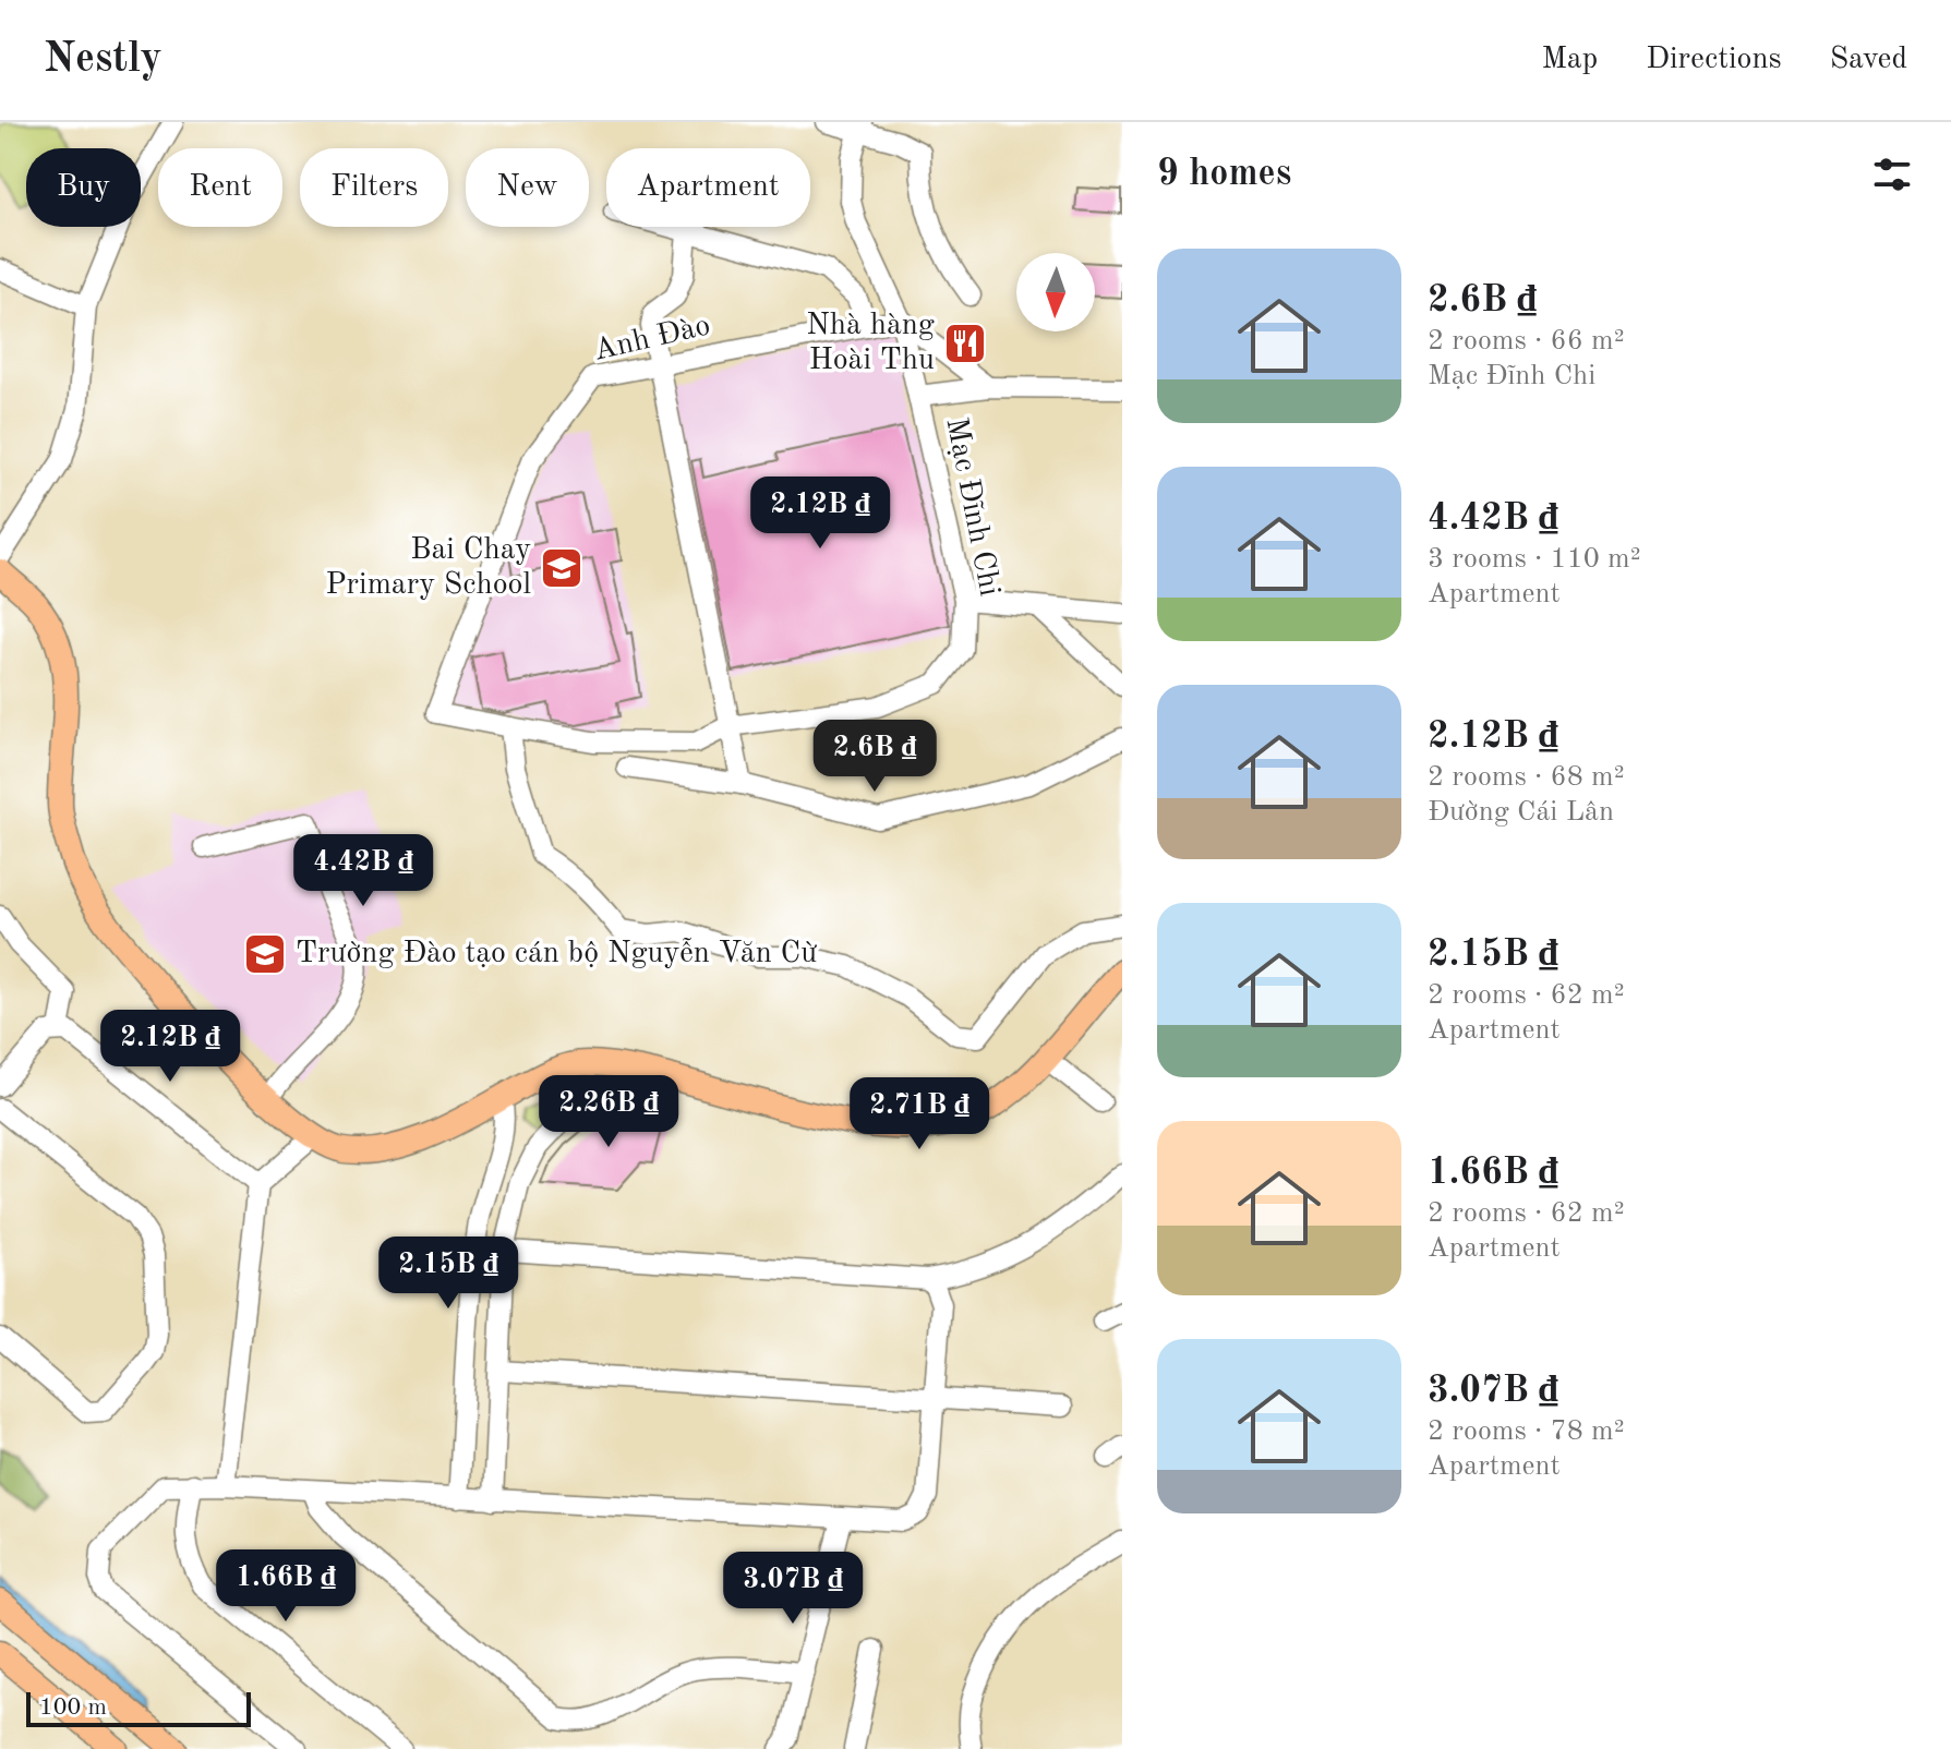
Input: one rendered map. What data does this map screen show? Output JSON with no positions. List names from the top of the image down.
{
  "streets": {
    "street": ["Anh Đào", "Mạc Đĩnh Chi"]
  },
  "crossings": [
    ["Anh Đào", "Mạc Đĩnh Chi"]
  ],
  "places": {
    "restaurant": ["Nhà hàng Hoài Thu"],
    "school or university": ["Bai Chay Primary School", "Trường Đào tạo cán bộ Nguyễn Văn Cừ"]
  },
  "scale_bar": "100 m",
  "north": "bottom",
  "page": {
    "header": "Nestly",
    "nav": ["Map", "Directions", "Saved"],
    "heading": "9 homes",
    "chip": [
      "Buy",
      "Rent",
      "Filters",
      "New",
      "Apartment"
    ],
    "list": [
      {
        "name": "2.6B ₫",
        "note": "2 rooms · 66 m² · Mạc Đĩnh Chi"
      },
      {
        "name": "4.42B ₫",
        "note": "3 rooms · 110 m² · Apartment"
      },
      {
        "name": "2.12B ₫",
        "note": "2 rooms · 68 m² · Đường Cái Lân"
      },
      {
        "name": "2.15B ₫",
        "note": "2 rooms · 62 m² · Apartment"
      },
      {
        "name": "1.66B ₫",
        "note": "2 rooms · 62 m² · Apartment"
      },
      {
        "name": "3.07B ₫",
        "note": "2 rooms · 78 m² · Apartment"
      }
    ],
    "price": [
      "2.12B ₫",
      "2.6B ₫",
      "4.42B ₫",
      "2.12B ₫",
      "2.26B ₫",
      "2.71B ₫",
      "2.15B ₫",
      "1.66B ₫",
      "3.07B ₫"
    ],
    "scale": "100 m"
  }
}
